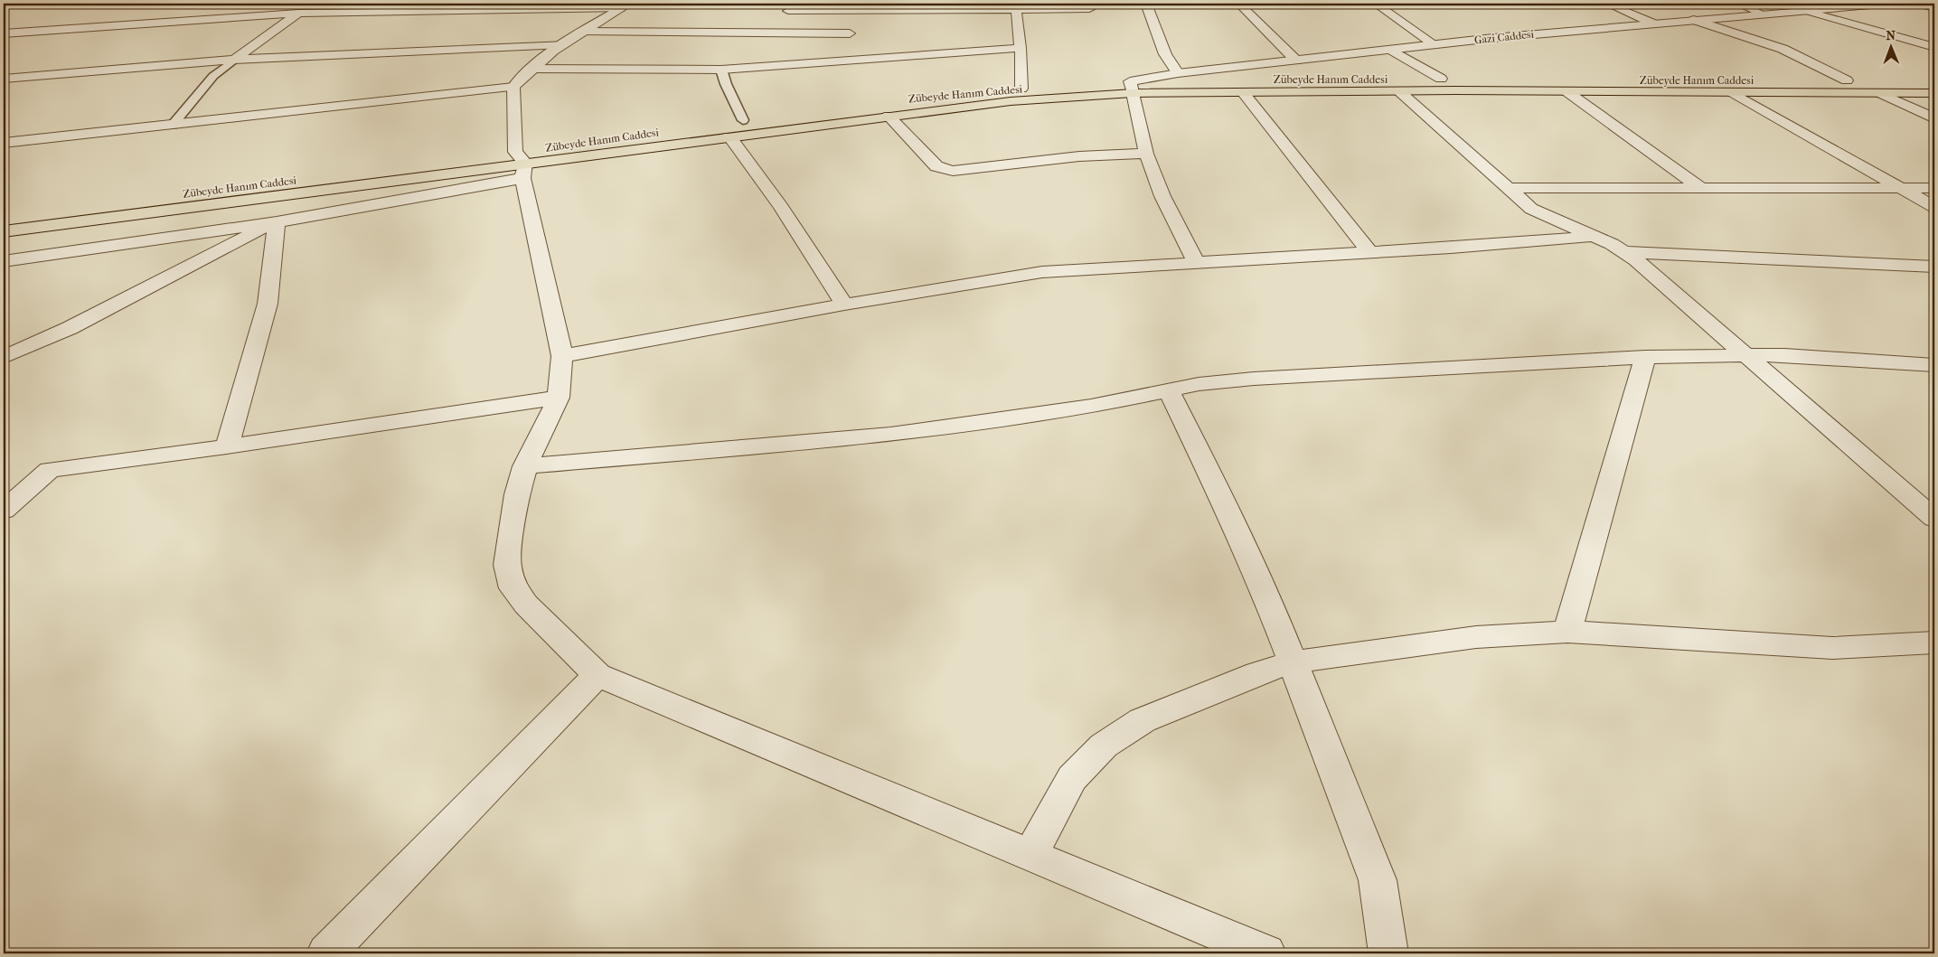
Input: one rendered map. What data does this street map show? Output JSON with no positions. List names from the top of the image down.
{
  "streets": {
    "main road": ["Zübeyde Hanım Caddesi"],
    "street": ["Gazi Caddesi"]
  },
  "crossings": [
    ["Gazi Caddesi", "Zübeyde Hanım Caddesi"]
  ],
  "north": "top"
}
